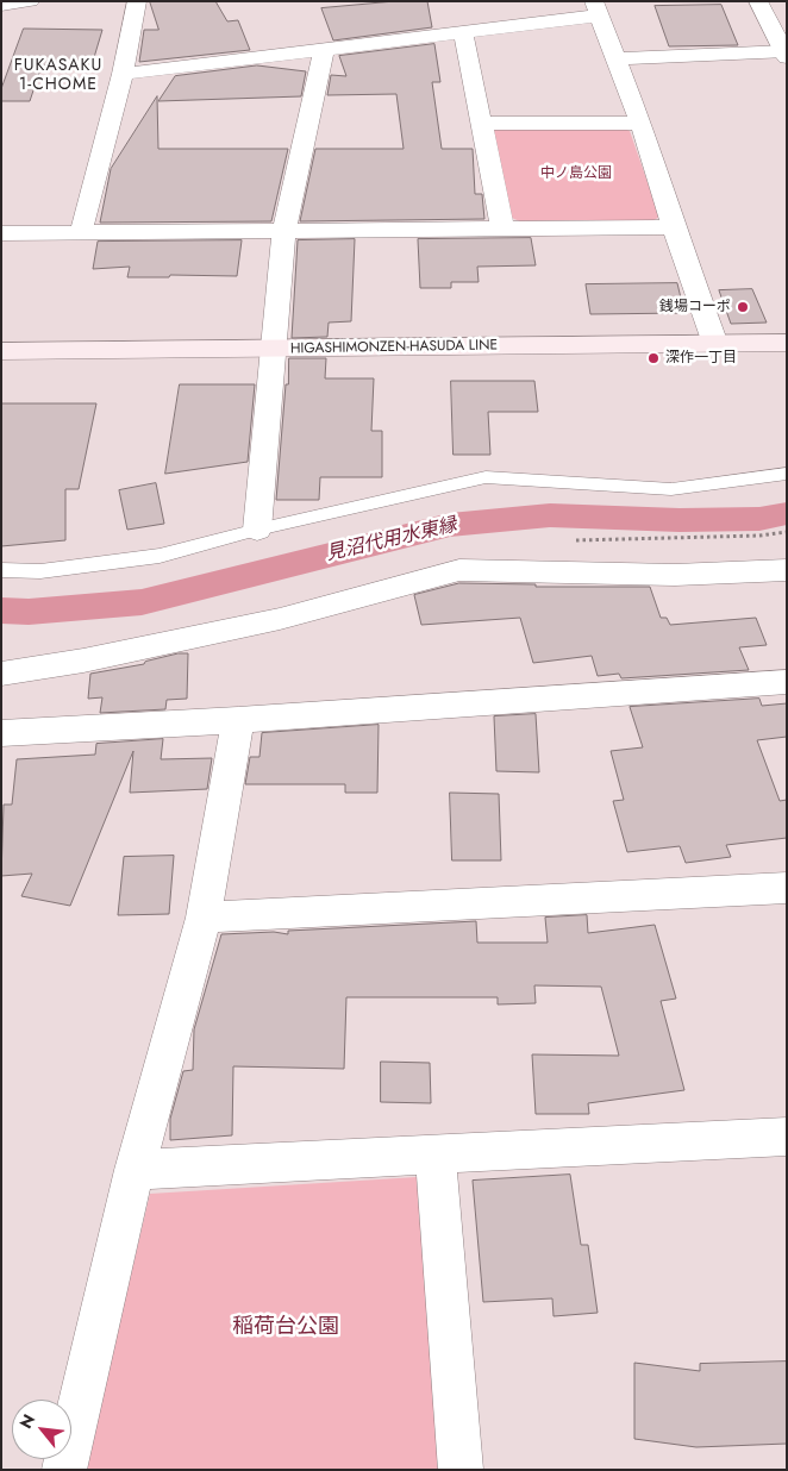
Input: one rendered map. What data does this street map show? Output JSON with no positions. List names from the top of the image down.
{
  "streets": {
    "main road": ["HIGASHIMONZEN-HASUDA LINE"]
  },
  "districts": ["FUKASAKU 1-CHOME"],
  "water": ["見沼代用水東縁"],
  "parks": ["中ノ島公園", "稲荷台公園"],
  "places": ["銭場コーポ", "深作一丁目"],
  "north": "top left"
}
